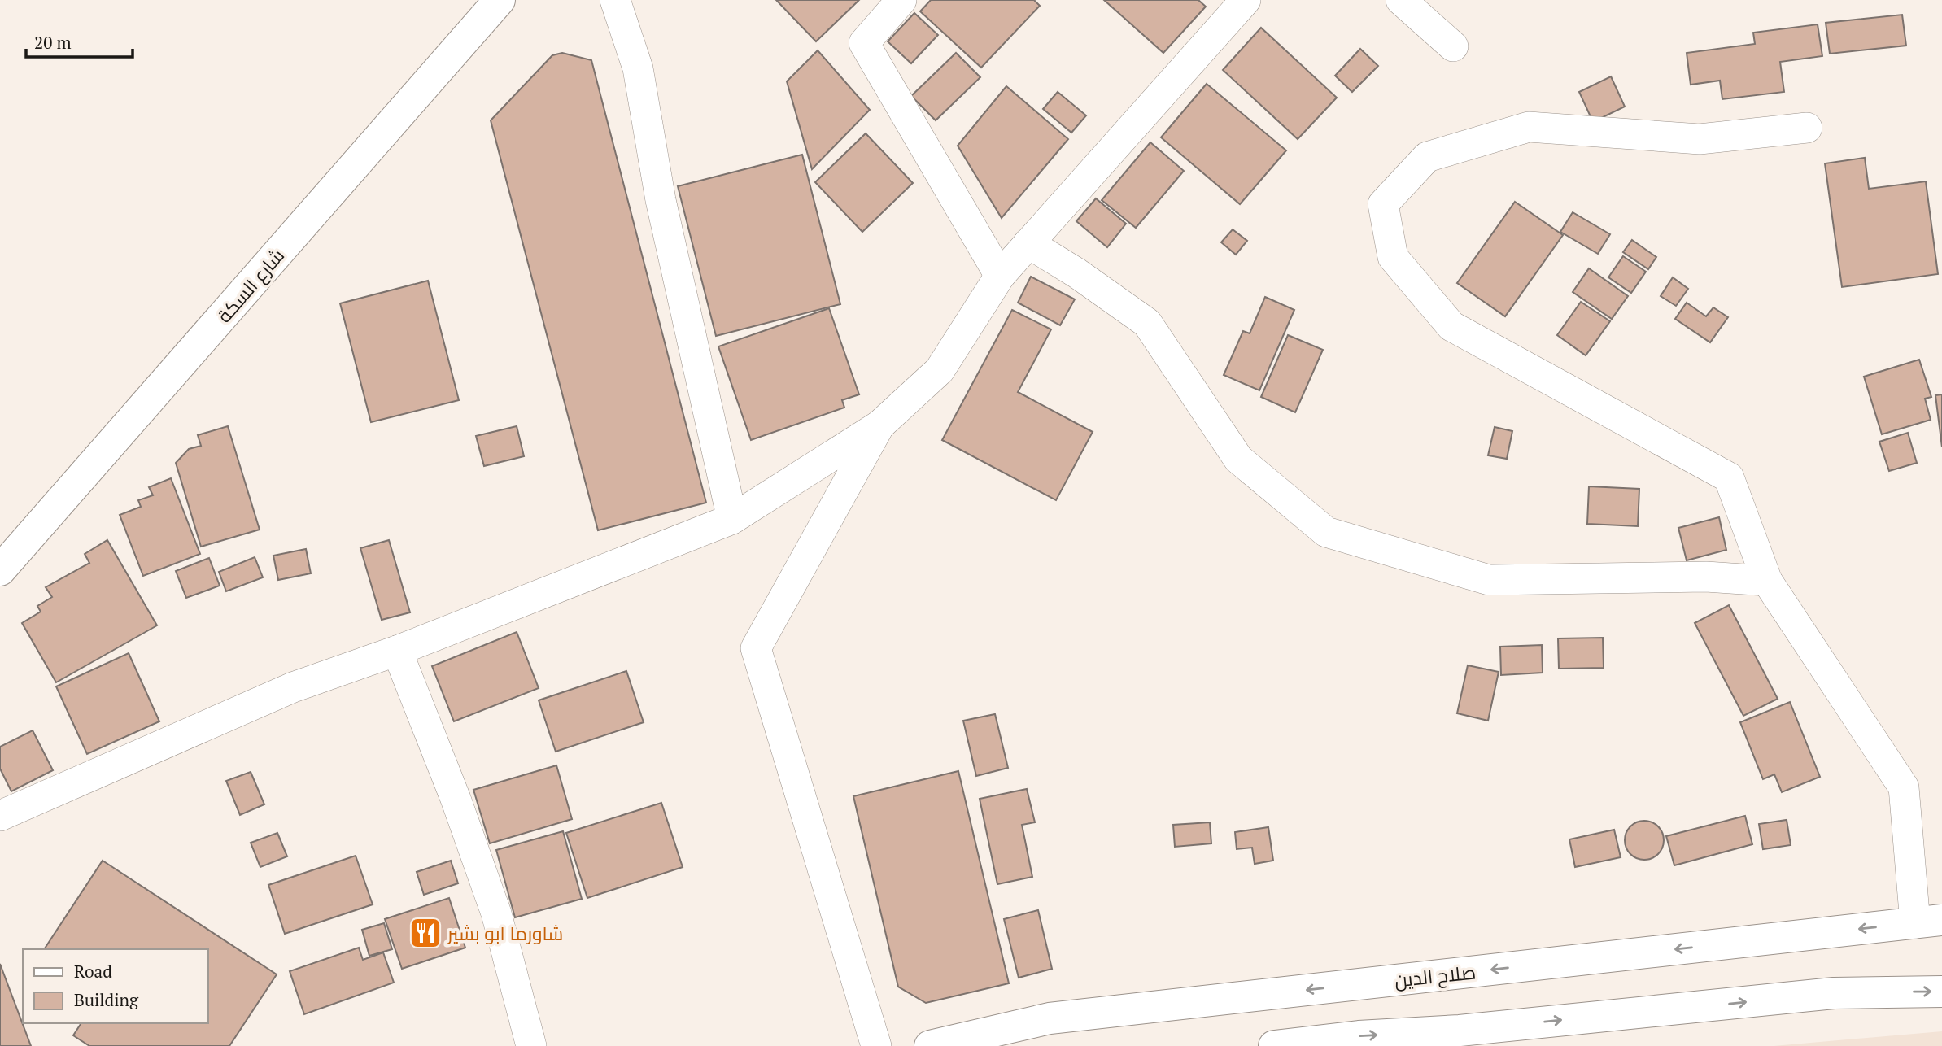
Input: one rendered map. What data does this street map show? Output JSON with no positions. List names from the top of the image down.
{
  "streets": {
    "main road": ["شارع السكة", "صلاح الدين"]
  },
  "places": {
    "restaurant": ["شاورما ابو بشير"]
  },
  "legend": ["Road", "Building"],
  "scale_bar": "20 m"
}
